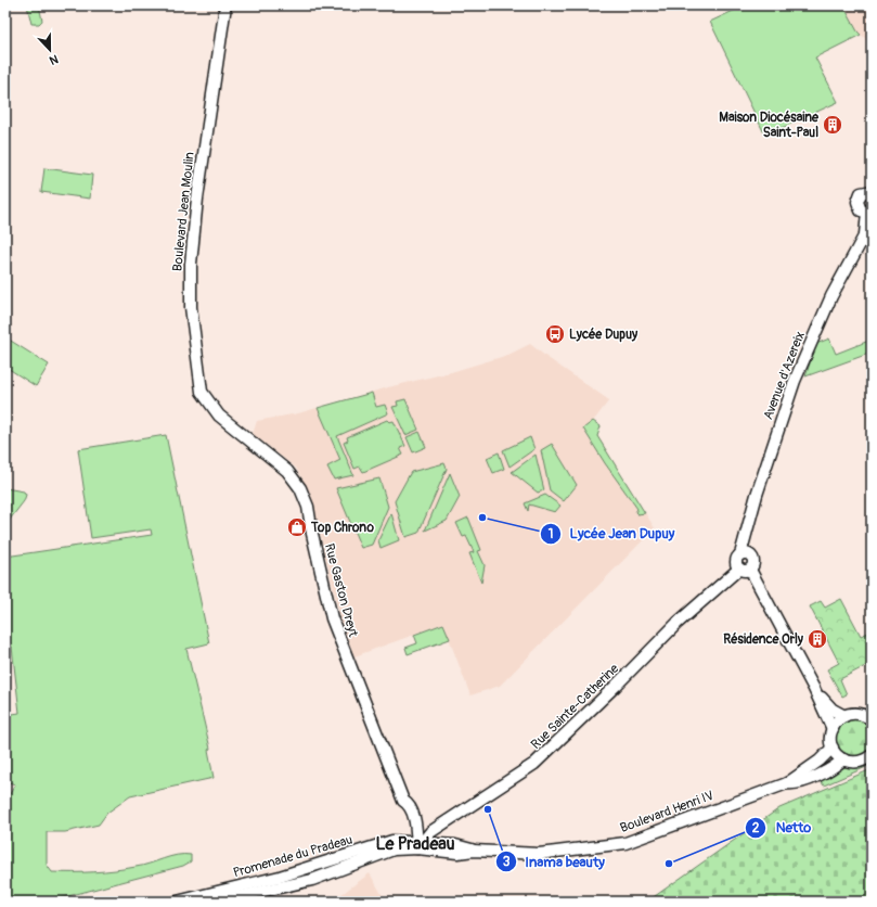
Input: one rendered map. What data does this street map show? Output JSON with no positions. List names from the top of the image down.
{
  "streets": {
    "street": [
      "Boulevard Jean Moulin",
      "Avenue d'Azereix",
      "Rue Gaston Dreyt",
      "Rue Sainte-Catherine",
      "Boulevard Henri IV",
      "Promenade du Pradeau"
    ]
  },
  "crossings": [
    ["Boulevard Jean Moulin", "Rue Gaston Dreyt"],
    ["Avenue d'Azereix", "Rue Sainte-Catherine"],
    ["Rue Gaston Dreyt", "Rue Sainte-Catherine"],
    ["Rue Gaston Dreyt", "Boulevard Henri IV"],
    ["Rue Gaston Dreyt", "Promenade du Pradeau"],
    ["Rue Sainte-Catherine", "Boulevard Henri IV"],
    ["Rue Sainte-Catherine", "Promenade du Pradeau"],
    ["Boulevard Henri IV", "Promenade du Pradeau"]
  ],
  "districts": ["Le Pradeau"],
  "places": {
    "building": ["Maison Diocésaine Saint-Paul", "Résidence Orly"],
    "bus stop": ["Lycée Dupuy"],
    "other": ["Lycée Jean Dupuy", "Inama beauty", "Netto"],
    "shop": ["Top Chrono"]
  },
  "north": "bottom"
}
